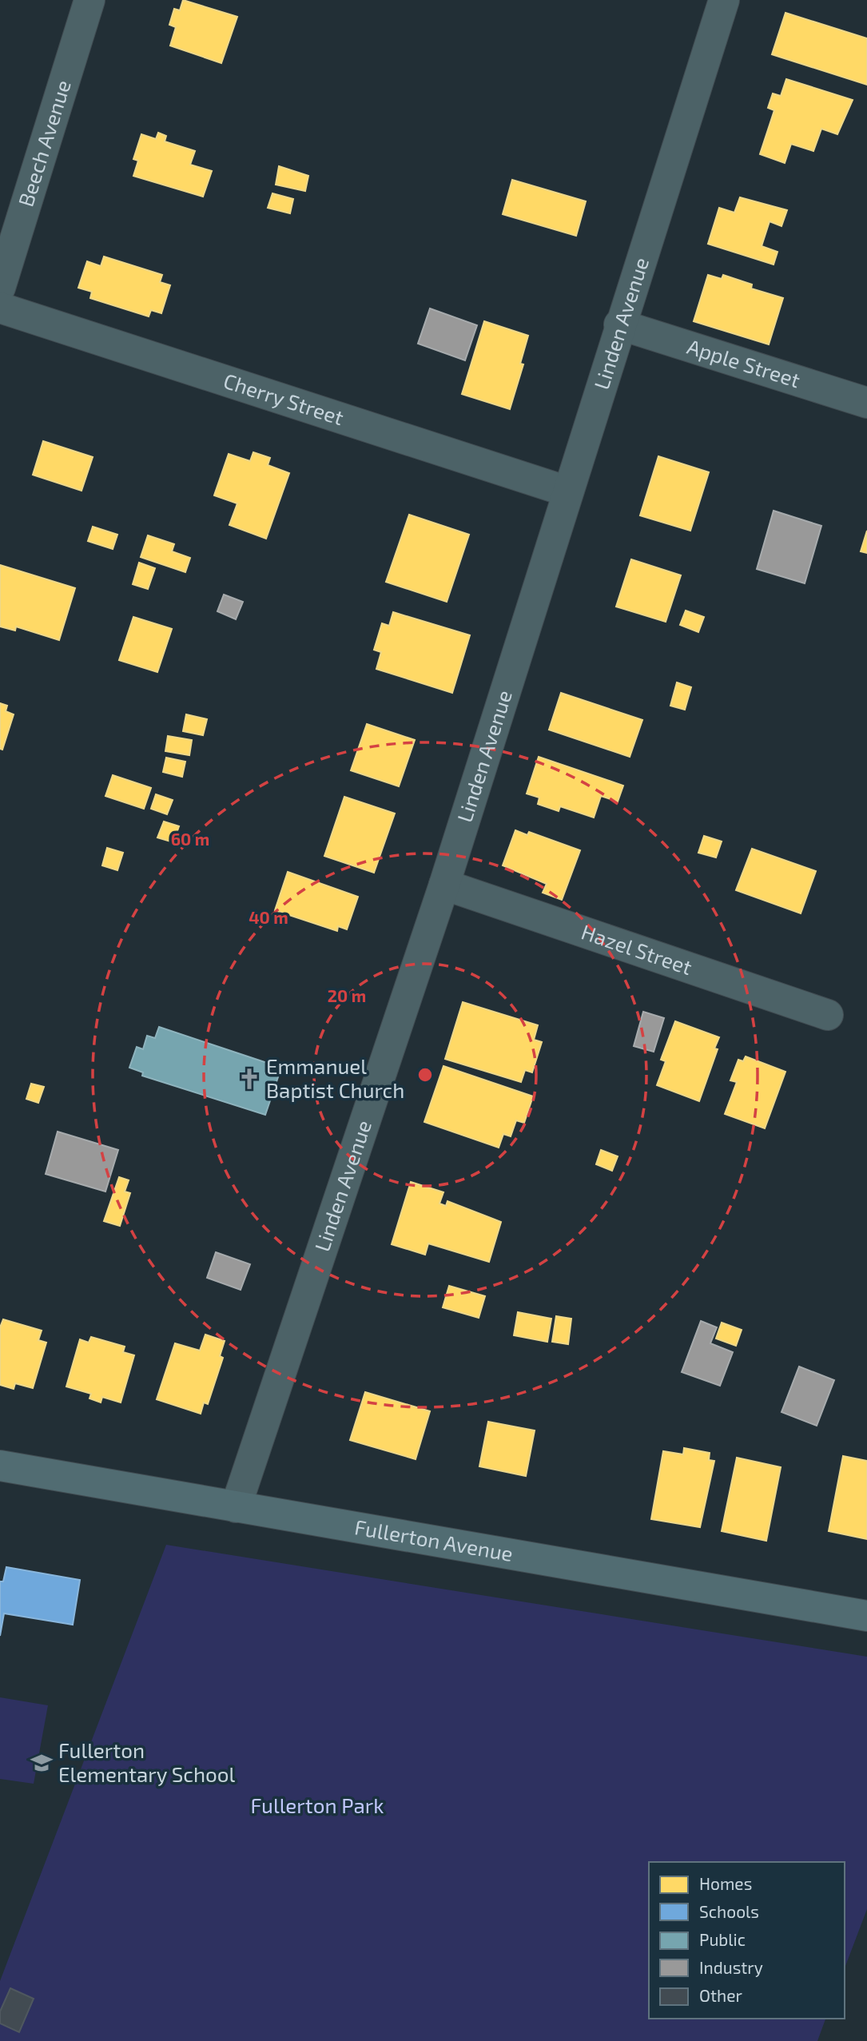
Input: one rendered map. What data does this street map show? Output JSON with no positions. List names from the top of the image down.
{
  "streets": {
    "street": [
      "Beech Avenue",
      "Linden Avenue",
      "Apple Street",
      "Cherry Street",
      "Hazel Street",
      "Fullerton Avenue"
    ]
  },
  "crossings": [
    ["Linden Avenue", "Apple Street"],
    ["Linden Avenue", "Cherry Street"],
    ["Linden Avenue", "Hazel Street"],
    ["Linden Avenue", "Fullerton Avenue"]
  ],
  "parks": ["Fullerton Park"],
  "places": {
    "church": ["Emmanuel Baptist Church"],
    "school or university": ["Fullerton Elementary School"]
  },
  "legend": [
    "Homes",
    "Schools",
    "Public",
    "Industry",
    "Other"
  ],
  "rings": ["60 m", "40 m", "20 m"]
}
